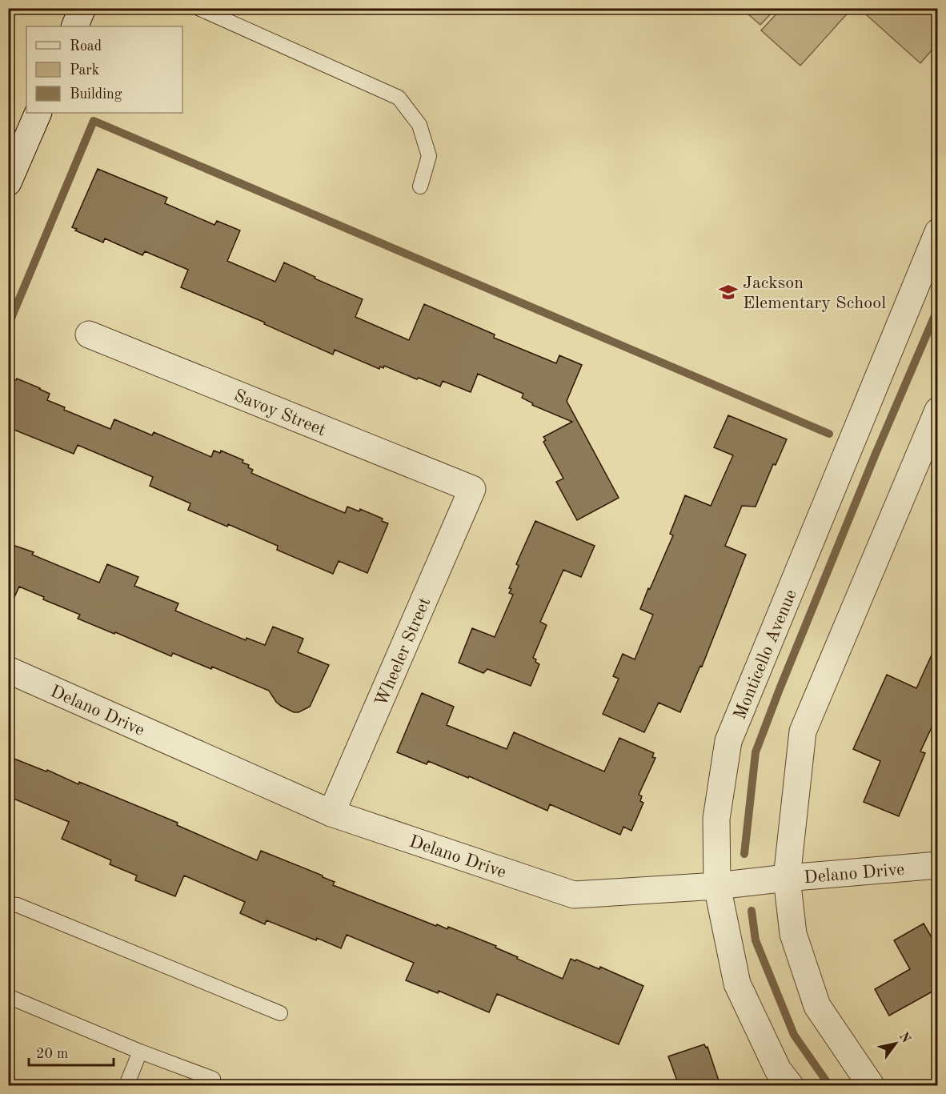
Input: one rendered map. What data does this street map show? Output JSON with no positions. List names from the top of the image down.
{
  "streets": {
    "street": [
      "Savoy Street",
      "Wheeler Street",
      "Monticello Avenue",
      "Delano Drive"
    ]
  },
  "crossings": [
    ["Savoy Street", "Wheeler Street"],
    ["Wheeler Street", "Delano Drive"],
    ["Monticello Avenue", "Delano Drive"]
  ],
  "places": {
    "school or university": ["Jackson Elementary School"]
  },
  "legend": ["Road", "Park", "Building"],
  "scale_bar": "20 m",
  "north": "top right"
}
